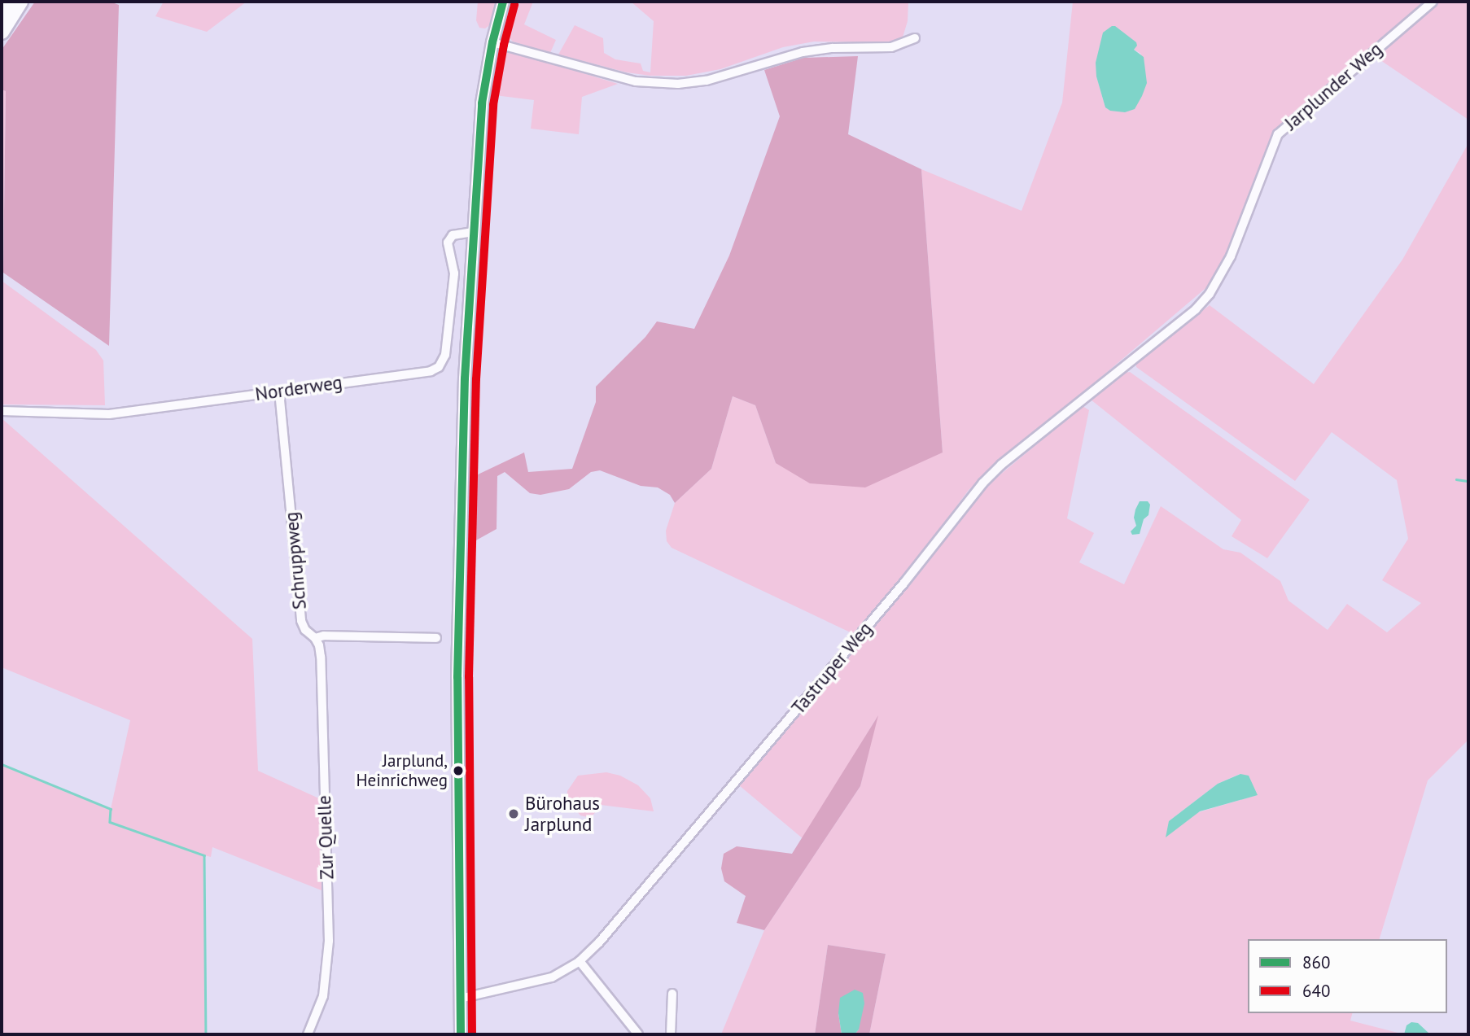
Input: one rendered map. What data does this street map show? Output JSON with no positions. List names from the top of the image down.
{
  "streets": {
    "street": [
      "Jarplunder Weg",
      "Norderweg",
      "Schruppweg",
      "Tastruper Weg",
      "Zur Quelle"
    ]
  },
  "crossings": [
    ["Jarplunder Weg", "Tastruper Weg"],
    ["Norderweg", "Schruppweg"],
    ["Schruppweg", "Zur Quelle"]
  ],
  "places": ["Jarplund, Heinrichweg", "Bürohaus Jarplund"],
  "lines": ["transit line 860", "transit line 640"],
  "legend": ["860", "640"]
}
